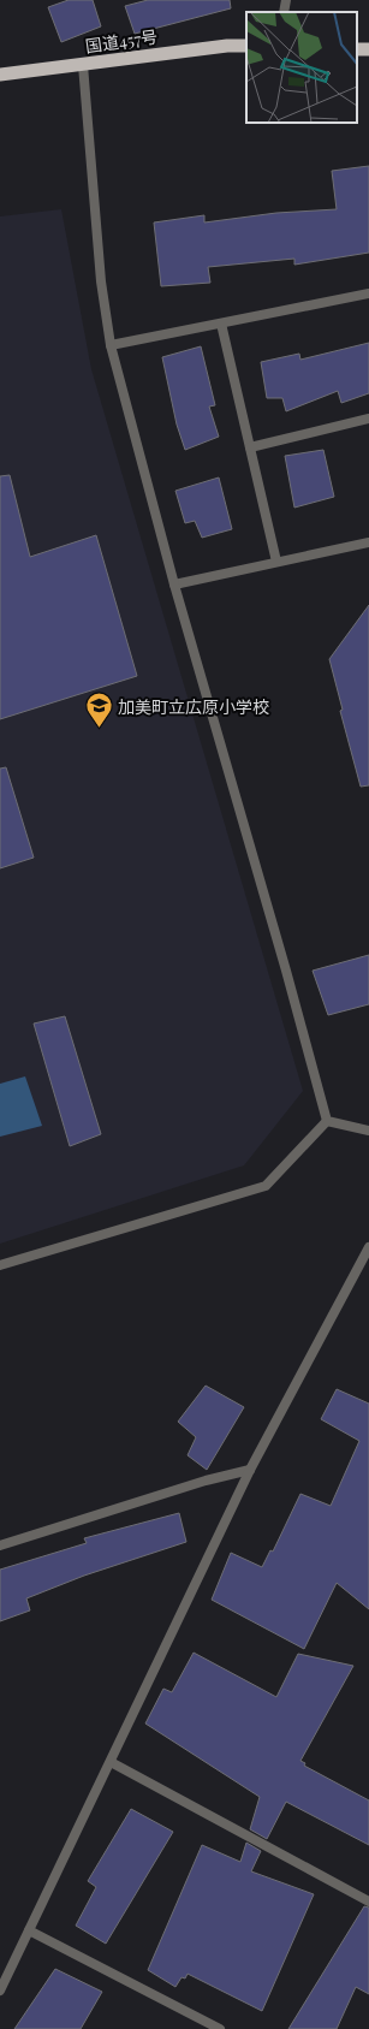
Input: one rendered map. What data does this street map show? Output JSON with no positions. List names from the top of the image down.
{
  "streets": {
    "highway": ["国道457号"]
  },
  "places": {
    "school or university": ["加美町立広原小学校"]
  }
}
